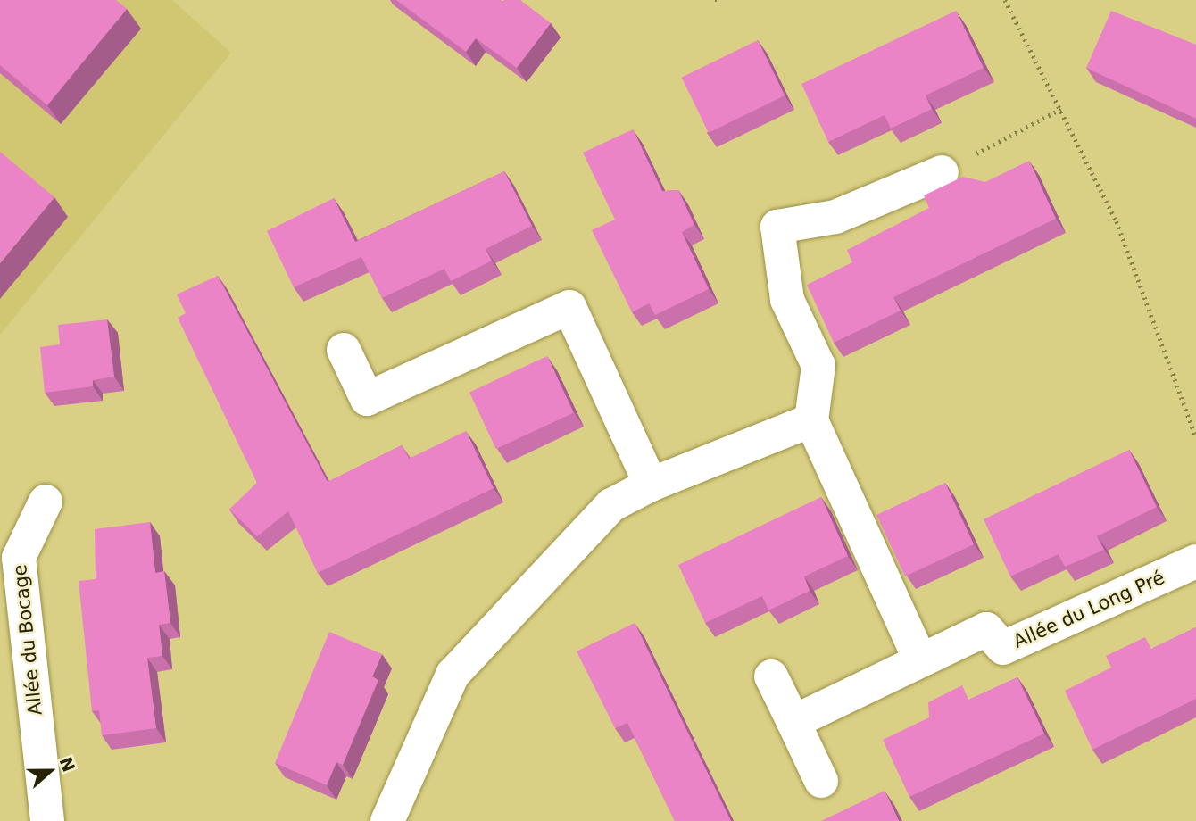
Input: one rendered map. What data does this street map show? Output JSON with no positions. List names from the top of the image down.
{
  "streets": {
    "street": ["Allée du Long Pré", "Allée du Bocage"]
  },
  "north": "right"
}
